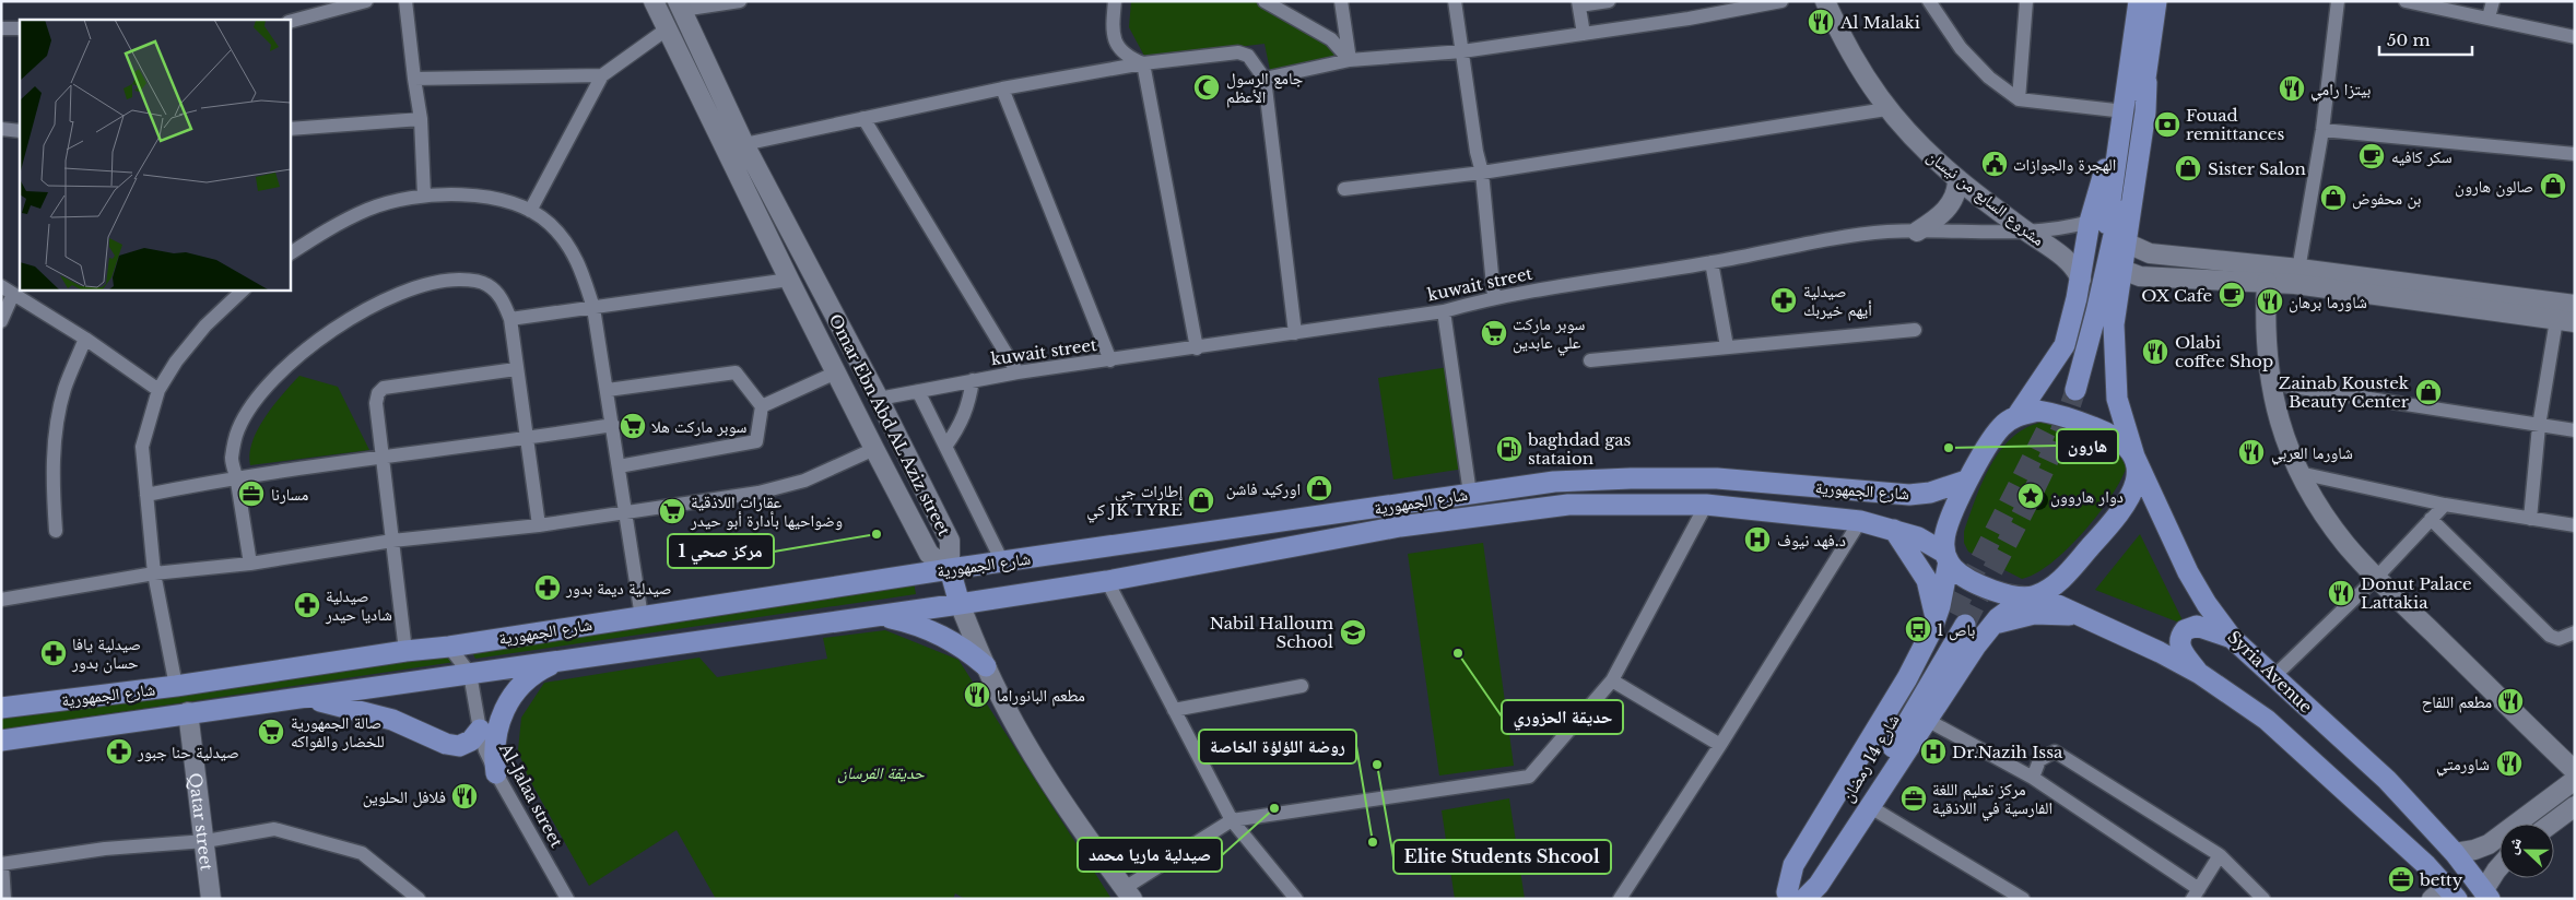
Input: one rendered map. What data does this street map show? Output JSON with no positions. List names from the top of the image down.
{
  "streets": {
    "main road": ["شارع الجمهورية", "Syria Avenue", "شارع 14 رمضان"],
    "street": [
      "مشروع السابع من نيسان",
      "kuwait street",
      "Omar Ebn Abd AL Aziz street",
      "Al-Jalaa street",
      "Qatar street"
    ]
  },
  "crossings": [
    ["مشروع السابع من نيسان", "kuwait street"],
    ["kuwait street", "Omar Ebn Abd AL Aziz street"],
    ["Omar Ebn Abd AL Aziz street", "شارع الجمهورية"],
    ["شارع الجمهورية", "Syria Avenue"],
    ["شارع الجمهورية", "شارع 14 رمضان"],
    ["شارع الجمهورية", "Al-Jalaa street"],
    ["شارع الجمهورية", "Qatar street"],
    ["Syria Avenue", "شارع 14 رمضان"]
  ],
  "parks": ["حديقة الفرسان"],
  "places": {
    "restaurant": [
      "Al Malaki",
      "بيتزا رامي",
      "شاورما برهان",
      "Olabi coffee Shop",
      "شاورما العربي",
      "Donut Palace Lattakia",
      "مطعم البانوراما",
      "مطعم اللفاح",
      "شاورمتي",
      "فلافل الحلوين"
    ],
    "mosque": ["جامع الرسول الأعظم"],
    "bank": ["Fouad remittances"],
    "cafe": ["سكر كافيه", "OX Cafe"],
    "public building": ["الهجرة والجوازات"],
    "shop": [
      "Sister Salon",
      "صالون هارون",
      "بن محفوض",
      "Zainab Koustek Beauty Center",
      "اوركيد فاشن",
      "إطارات جي كي JK TYRE"
    ],
    "pharmacy": [
      "صيدلية أيهم خيربك",
      "صيدلية ديمة بدور",
      "صيدلية شاديا حيدر",
      "صيدلية يافا حسان بدور",
      "صيدلية حنا جبور"
    ],
    "supermarket": [
      "سوبر ماركت علي عابدين",
      "سوبر ماركت هلا",
      "عقارات اللاذقية وضواحيها بأدارة أبو حيدر",
      "صالة الجمهورية للخضار والفواكه"
    ],
    "other": [
      "هارون",
      "مركز صحي 1",
      "حديقة الحزوري",
      "Elite Students Shcool",
      "صيدلية ماريا محمد",
      "روضة اللؤلؤة الخاصة"
    ],
    "fuel station": ["baghdad gas stataion"],
    "office": ["مسارنا", "مركز تعليم اللغة الفارسية في اللاذقية", "betty"],
    "place": ["دوار هاروون"],
    "hospital": ["د.فهد نيوف", "Dr.Nazih Issa"],
    "bus stop": ["باص 1"],
    "school or university": ["Nabil Halloum School"]
  },
  "scale_bar": "50 m",
  "north": "left"
}
